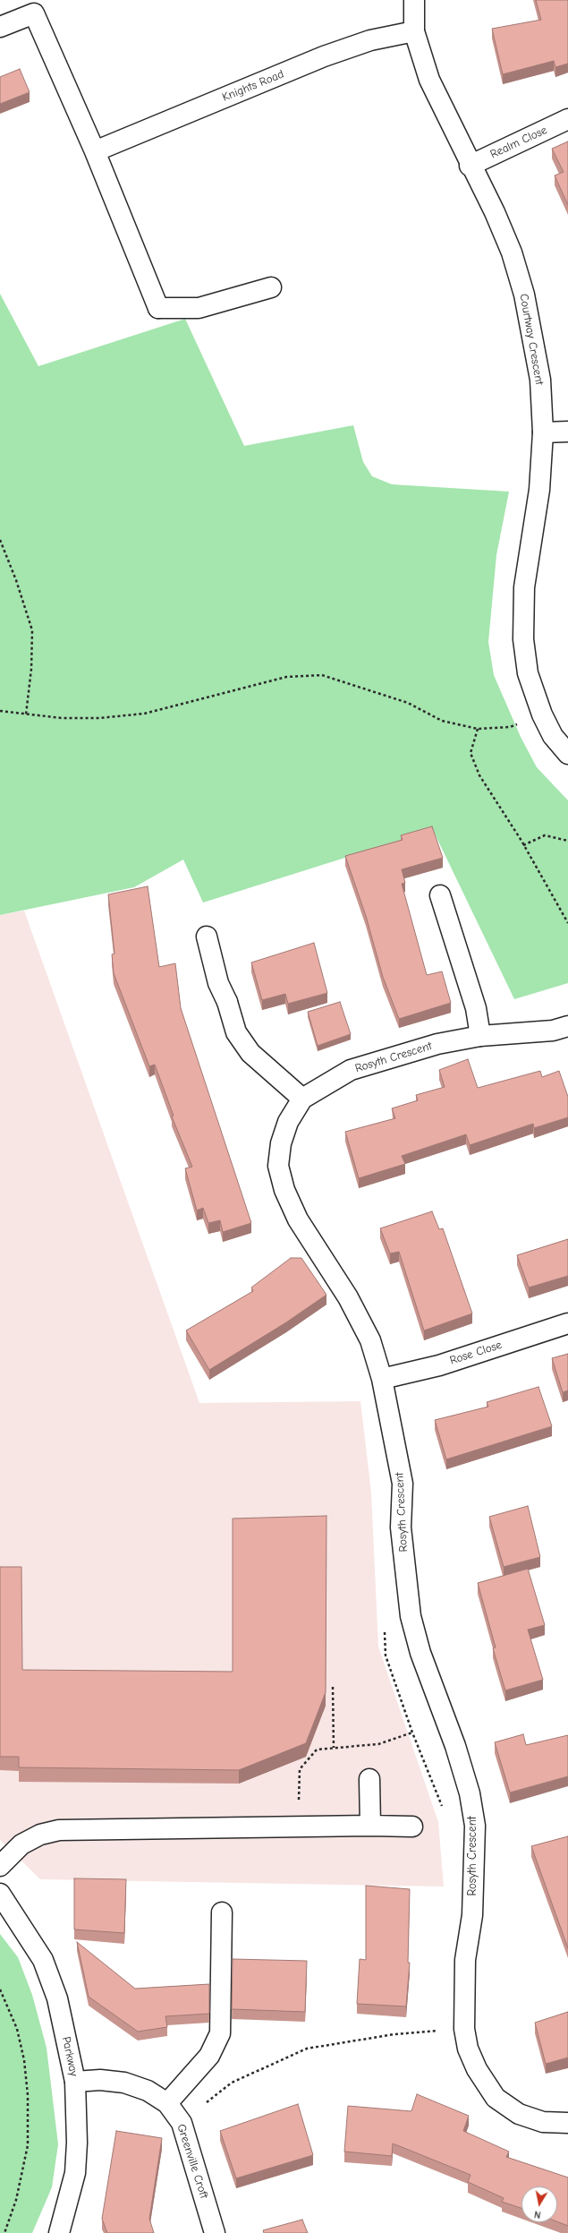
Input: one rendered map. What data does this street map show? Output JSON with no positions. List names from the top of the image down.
{
  "streets": {
    "street": [
      "Knights Road",
      "Realm Close",
      "Courtway Crescent",
      "Rosyth Crescent",
      "Rose Close",
      "Parkway",
      "Greenville Croft"
    ]
  },
  "crossings": [
    ["Knights Road", "Courtway Crescent"],
    ["Realm Close", "Courtway Crescent"],
    ["Rosyth Crescent", "Rose Close"],
    ["Parkway", "Greenville Croft"]
  ],
  "north": "bottom"
}
